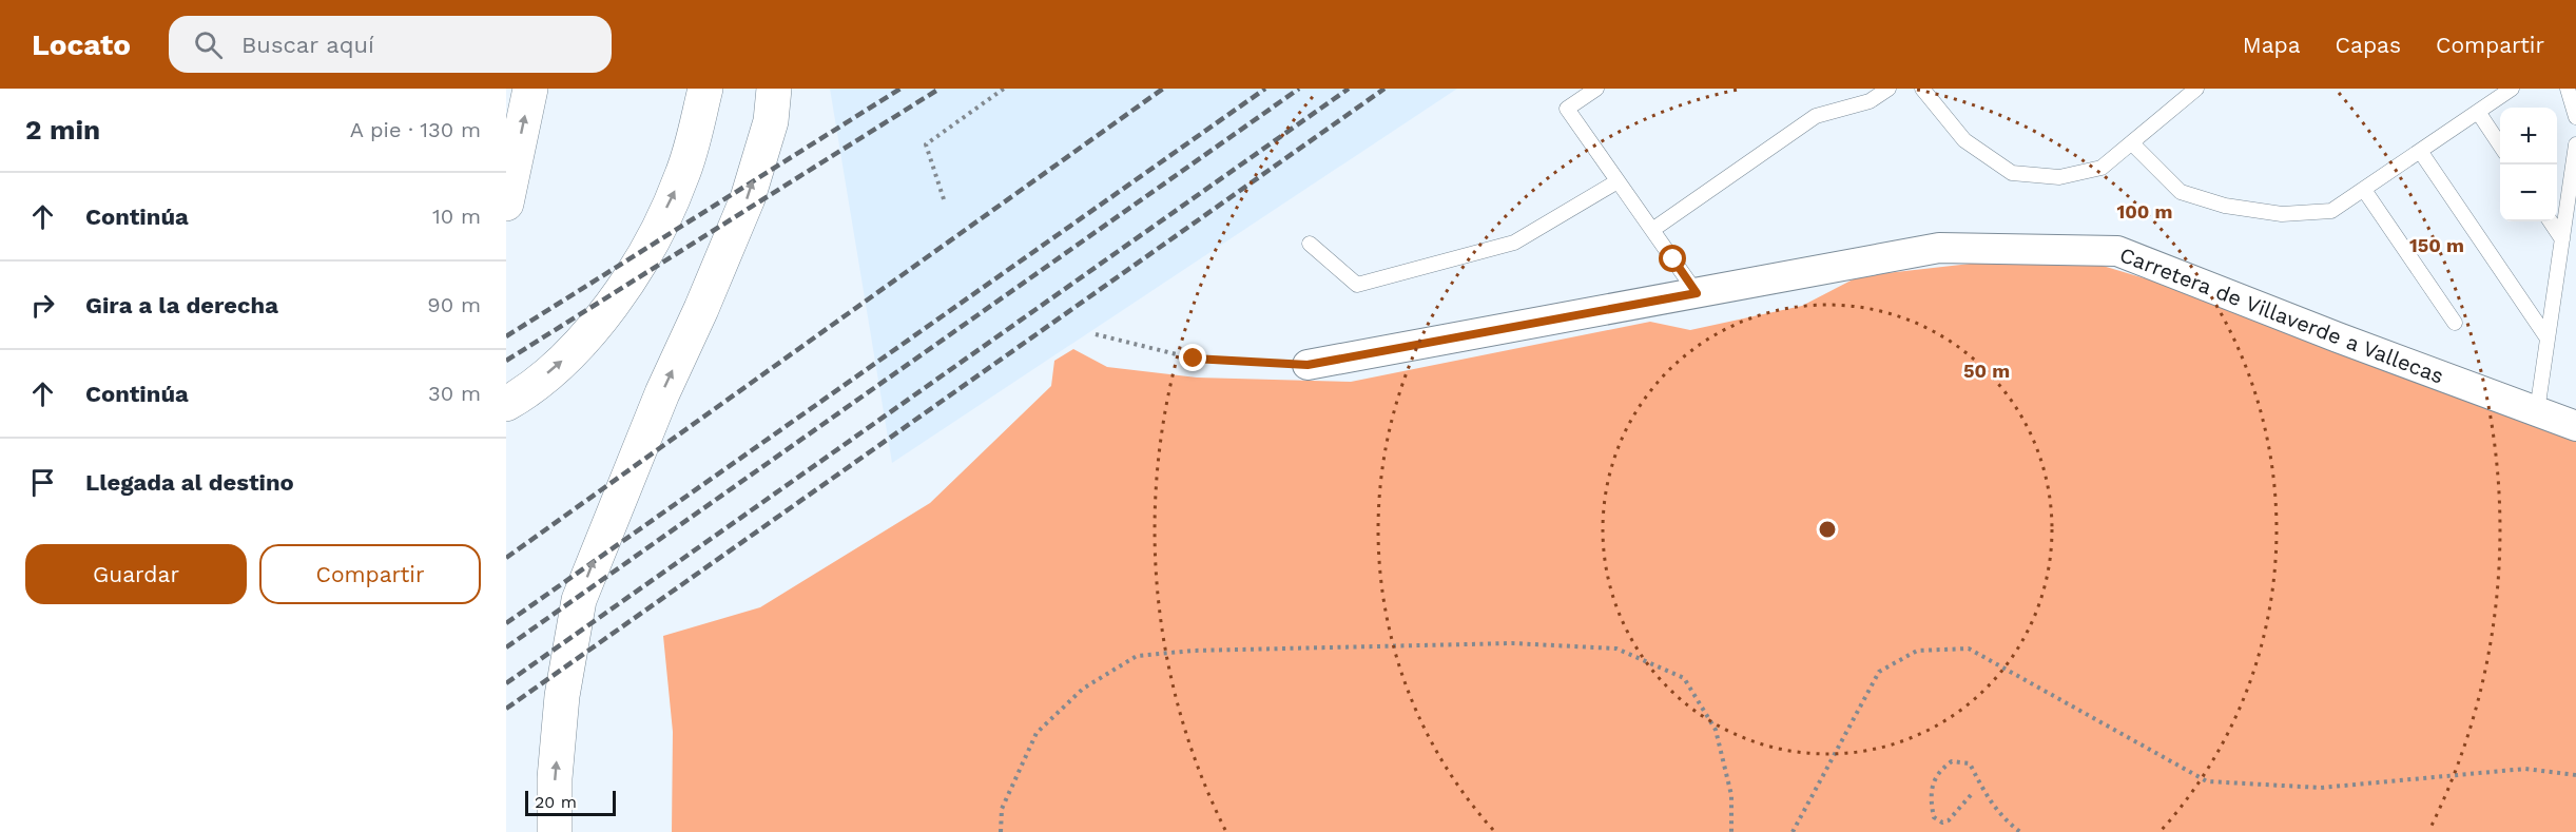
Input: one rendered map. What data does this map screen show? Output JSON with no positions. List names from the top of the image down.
{
  "streets": {
    "street": ["Carretera de Villaverde a Vallecas"]
  },
  "scale_bar": "20 m",
  "page": {
    "header": "Locato",
    "search": "Buscar aquí",
    "nav": ["Mapa", "Capas", "Compartir"],
    "heading": ["2 min", "A pie · 130 m"],
    "map_buttons": ["+", "−"],
    "list": [
      ["Continúa", "10 m"],
      ["Gira a la derecha", "90 m"],
      ["Continúa", "30 m"],
      "Llegada al destino"
    ],
    "buttons": ["Guardar", "Compartir"],
    "scale": "20 m"
  },
  "rings": ["100 m", "150 m", "50 m"]
}
